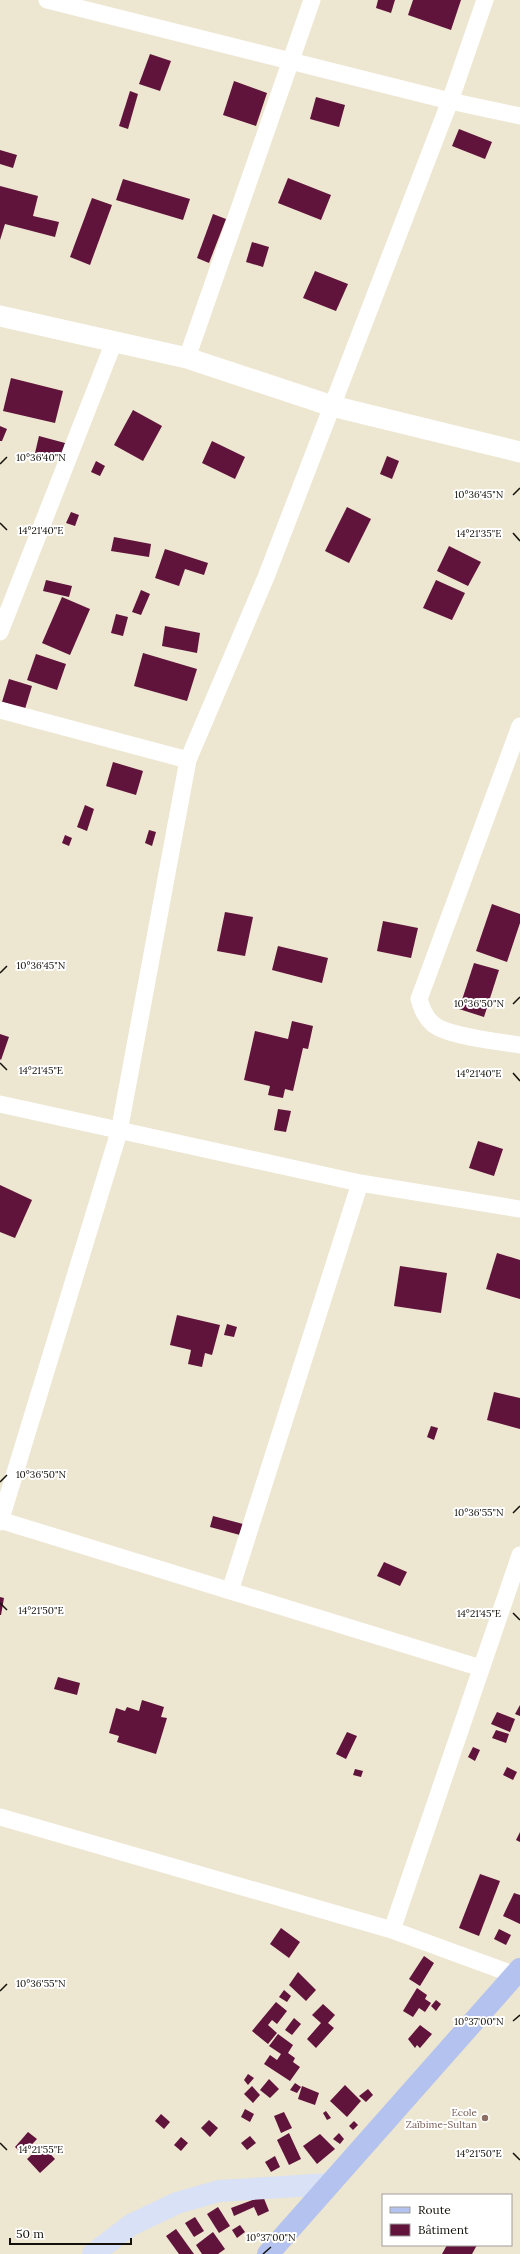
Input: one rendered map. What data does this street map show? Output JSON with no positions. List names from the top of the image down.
{
  "places": ["Ecole Zaïbime-Sultan"],
  "legend": ["Route", "Bâtiment"],
  "scale_bar": "50 m",
  "coordinates": [
    "10°36'40\"N",
    "10°36'45\"N",
    "14°21'40\"E",
    "14°21'35\"E",
    "10°36'50\"N",
    "14°21'45\"E",
    "10°36'55\"N",
    "14°21'50\"E",
    "10°37'00\"N",
    "14°21'55\"E"
  ]
}
